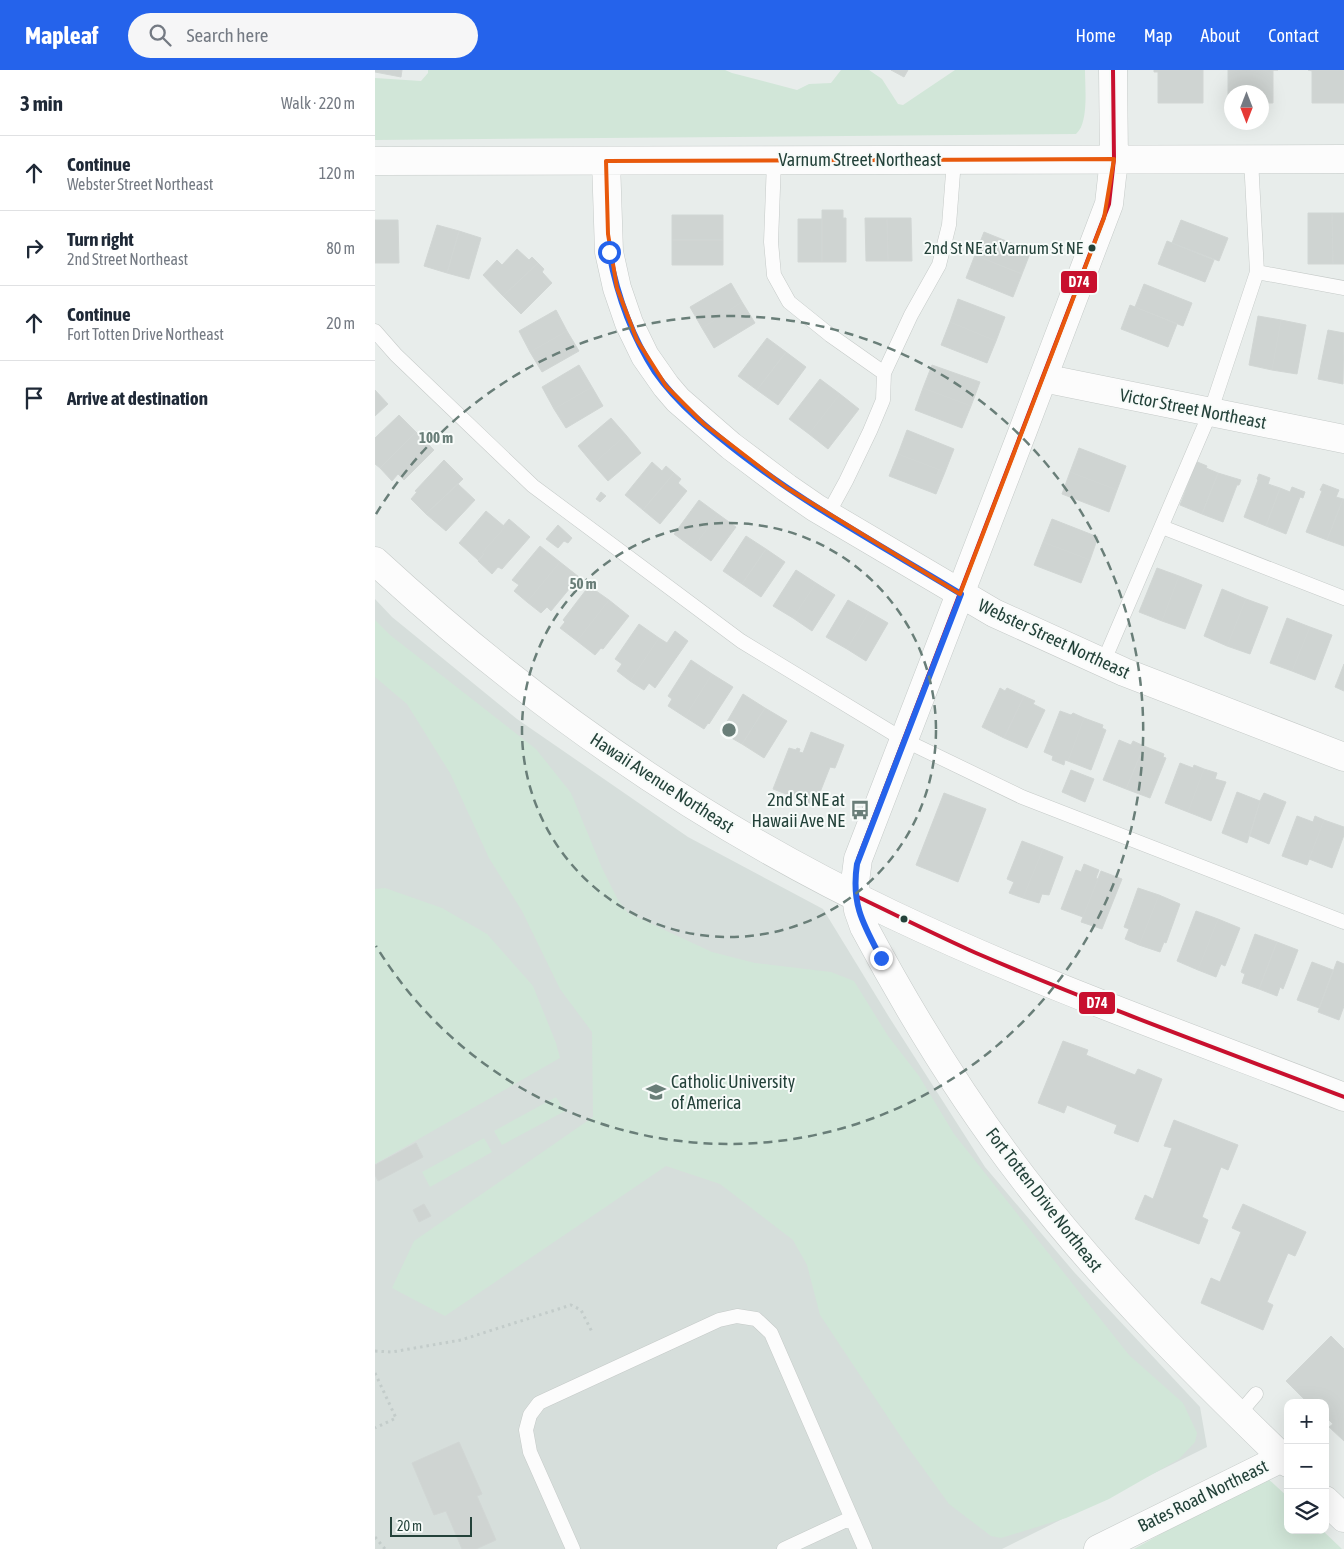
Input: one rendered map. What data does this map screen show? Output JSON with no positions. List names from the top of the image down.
{
  "streets": {
    "street": [
      "Varnum Street Northeast",
      "Victor Street Northeast",
      "Webster Street Northeast",
      "Hawaii Avenue Northeast",
      "Fort Totten Drive Northeast",
      "Bates Road Northeast"
    ]
  },
  "crossings": [
    ["Varnum Street Northeast", "Webster Street Northeast"],
    ["Varnum Street Northeast", "Fort Totten Drive Northeast"],
    ["Victor Street Northeast", "Fort Totten Drive Northeast"],
    ["Webster Street Northeast", "Fort Totten Drive Northeast"],
    ["Hawaii Avenue Northeast", "Fort Totten Drive Northeast"]
  ],
  "places": {
    "other": ["2nd St NE at Varnum St NE"],
    "bus stop": ["2nd St NE at Hawaii Ave NE"],
    "school or university": ["Catholic University of America"]
  },
  "lines": ["transit line D74"],
  "scale_bar": "20 m",
  "north": "bottom",
  "page": {
    "header": "Mapleaf",
    "search": "Search here",
    "nav": [
      "Home",
      "Map",
      "About",
      "Contact"
    ],
    "heading": ["3 min", "Walk · 220 m"],
    "list": [
      ["Continue", "Webster Street Northeast", "120 m"],
      ["Turn right", "2nd Street Northeast", "80 m"],
      ["Continue", "Fort Totten Drive Northeast", "20 m"],
      "Arrive at destination"
    ],
    "map_buttons": ["+", "−"],
    "scale": "20 m"
  },
  "rings": ["100 m", "50 m"]
}
